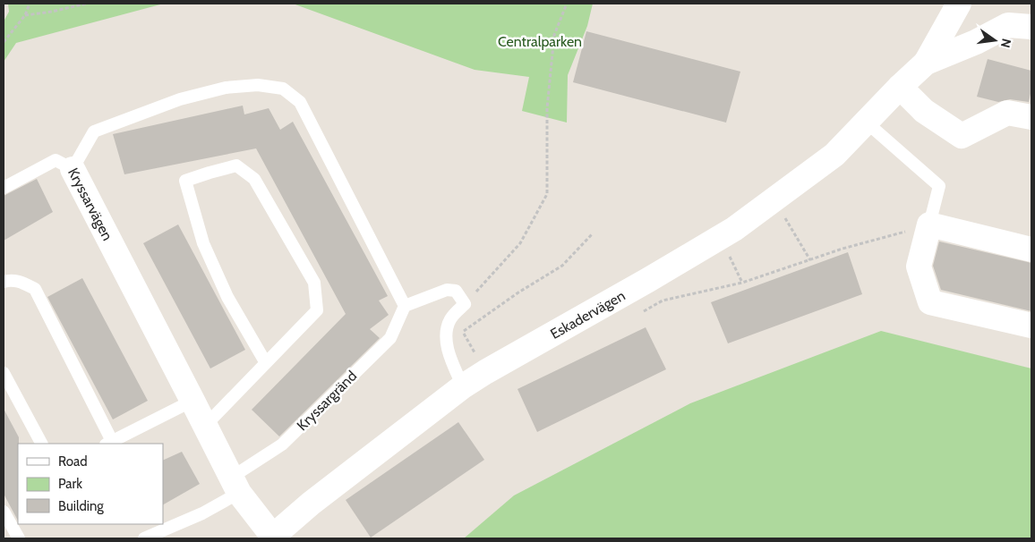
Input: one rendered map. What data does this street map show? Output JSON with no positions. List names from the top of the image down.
{
  "streets": {
    "street": ["Kryssarvägen", "Eskadervägen"],
    "lane": ["Kryssargränd"]
  },
  "crossings": [
    ["Kryssarvägen", "Eskadervägen"],
    ["Kryssarvägen", "Kryssargränd"]
  ],
  "parks": ["Centralparken"],
  "legend": ["Road", "Park", "Building"],
  "north": "right"
}
